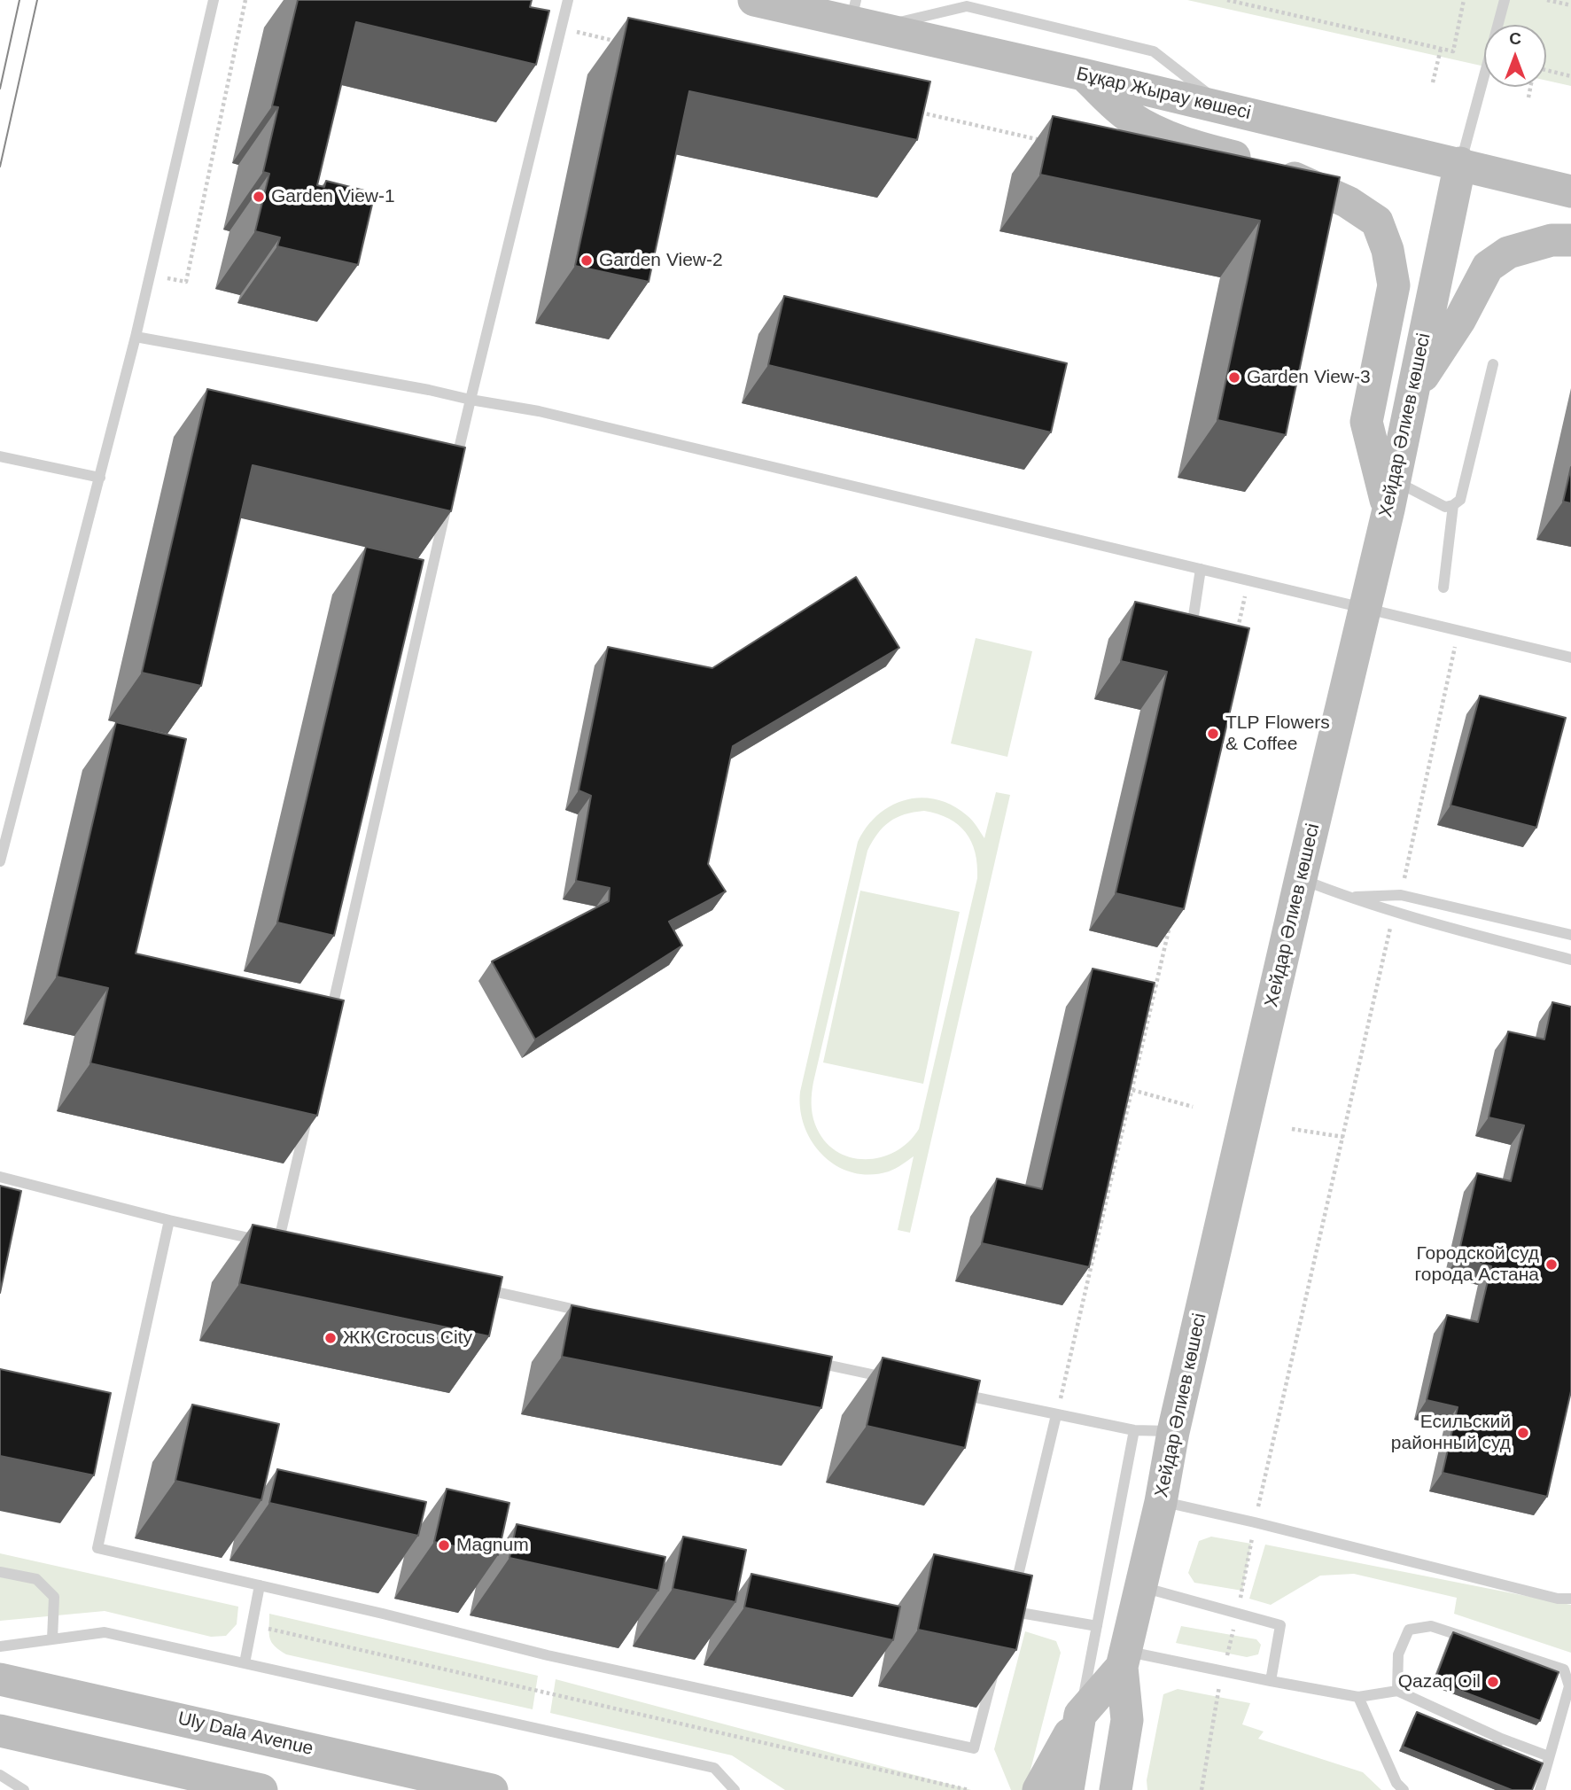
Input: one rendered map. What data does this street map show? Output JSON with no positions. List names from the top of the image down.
{
  "streets": {
    "street": ["Бұқар Жырау көшесі", "Хейдар Әлиев көшесі", "Uly Dala Avenue"]
  },
  "crossings": [
    ["Бұқар Жырау көшесі", "Хейдар Әлиев көшесі"]
  ],
  "places": [
    "Garden View-1",
    "Garden View-2",
    "Garden View-3",
    "TLP Flowers & Coffee",
    "Городской суд города Астана",
    "ЖК Crocus City",
    "Есильский районный суд",
    "Magnum",
    "Qazaq Oil"
  ],
  "north": "top"
}
